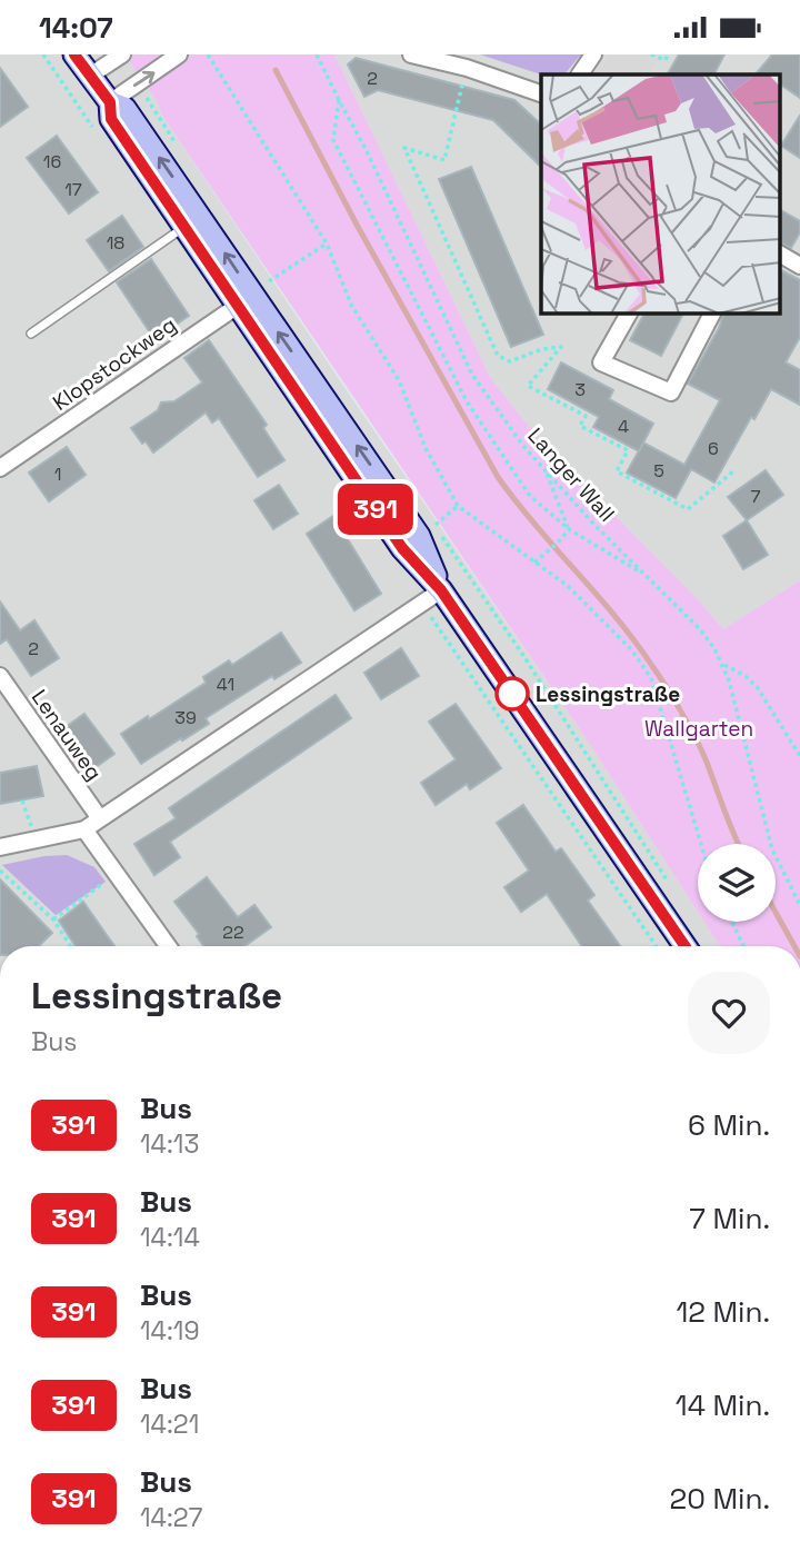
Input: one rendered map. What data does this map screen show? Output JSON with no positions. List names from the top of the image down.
{
  "streets": {
    "street": ["Klopstockweg", "Lenauweg"],
    "path": ["Langer Wall"]
  },
  "parks": ["Wallgarten"],
  "places": ["Lessingstraße"],
  "lines": ["bus line 391"],
  "house_numbers": [
    "2",
    "16",
    "17",
    "18",
    "3",
    "4",
    "6",
    "5",
    "1",
    "7",
    "2",
    "41",
    "39",
    "22"
  ],
  "page": {
    "status": "14:07",
    "on_map": "391",
    "heading": ["Lessingstraße", "Bus"],
    "list": [
      {
        "mark": "391",
        "name": "Bus",
        "note": "14:13",
        "value": "6 Min."
      },
      {
        "mark": "391",
        "name": "Bus",
        "note": "14:14",
        "value": "7 Min."
      },
      {
        "mark": "391",
        "name": "Bus",
        "note": "14:19",
        "value": "12 Min."
      },
      {
        "mark": "391",
        "name": "Bus",
        "note": "14:21",
        "value": "14 Min."
      },
      {
        "mark": "391",
        "name": "Bus",
        "note": "14:27",
        "value": "20 Min."
      }
    ]
  }
}
